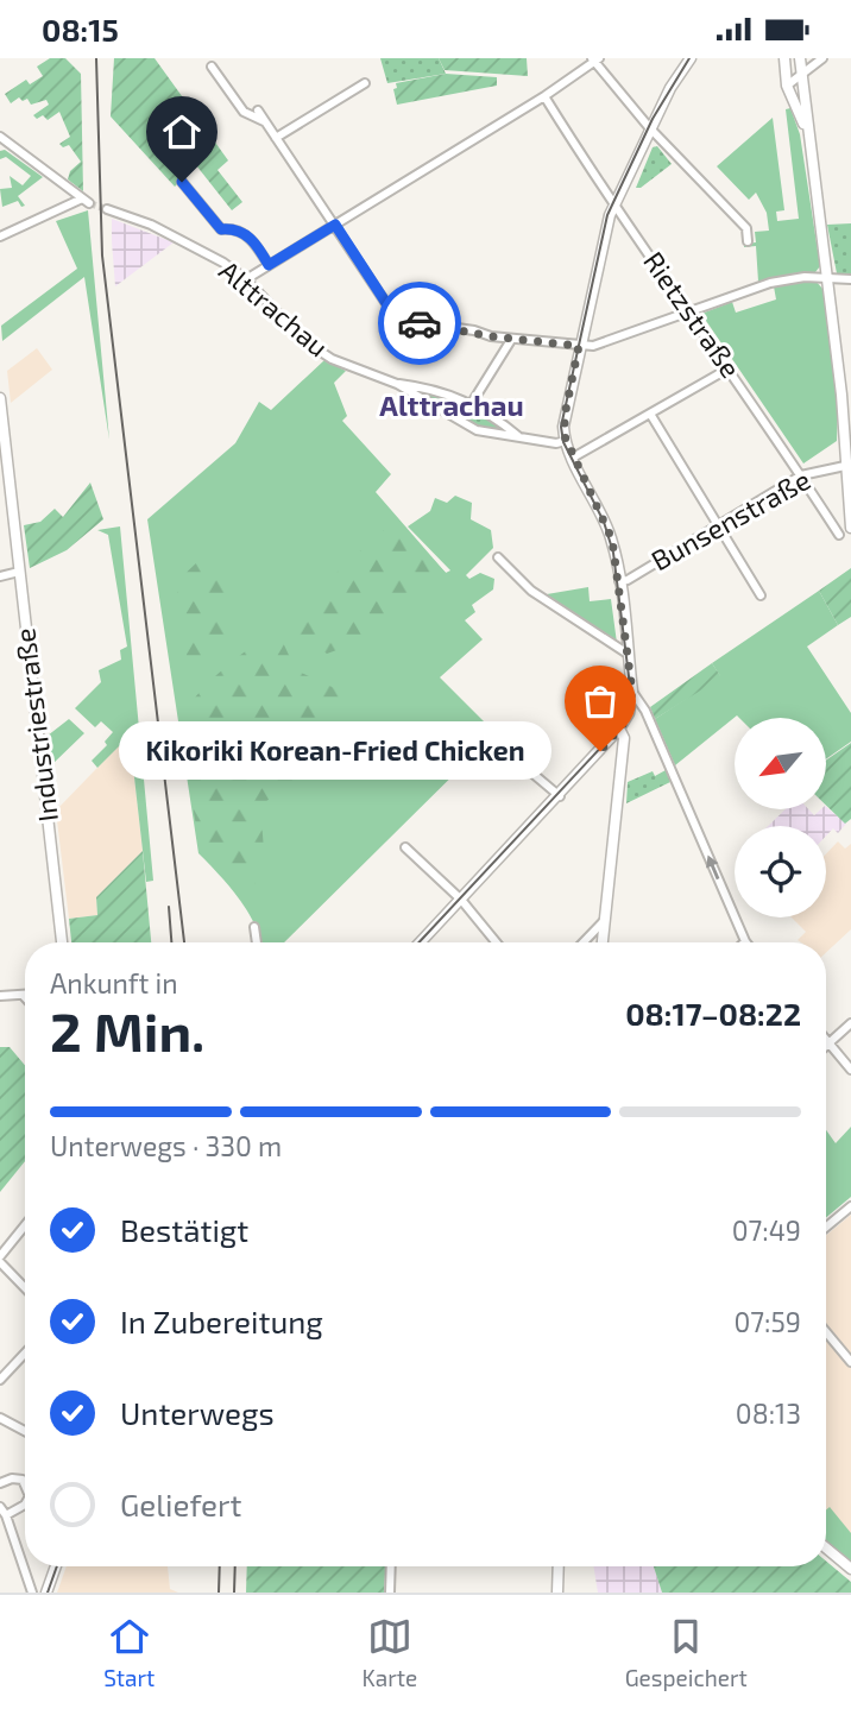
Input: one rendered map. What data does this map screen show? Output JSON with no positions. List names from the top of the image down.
{
  "streets": {
    "main road": ["Industriestraße"],
    "street": ["Alttrachau", "Rietzstraße", "Bunsenstraße"]
  },
  "crossings": [
    ["Rietzstraße", "Bunsenstraße"]
  ],
  "districts": ["Alttrachau"],
  "places": ["Kikoriki Korean-Fried Chicken"],
  "north": "bottom left",
  "page": {
    "status": "08:15",
    "bubble": "Kikoriki Korean-Fried Chicken",
    "heading": ["2 Min.", "Ankunft in", "08:17–08:22"],
    "bar": "Unterwegs · 330 m",
    "list": [
      ["Bestätigt", "07:49"],
      ["In Zubereitung", "07:59"],
      ["Unterwegs", "08:13"],
      "Geliefert"
    ],
    "tabs": ["Start", "Karte", "Gespeichert"]
  }
}
